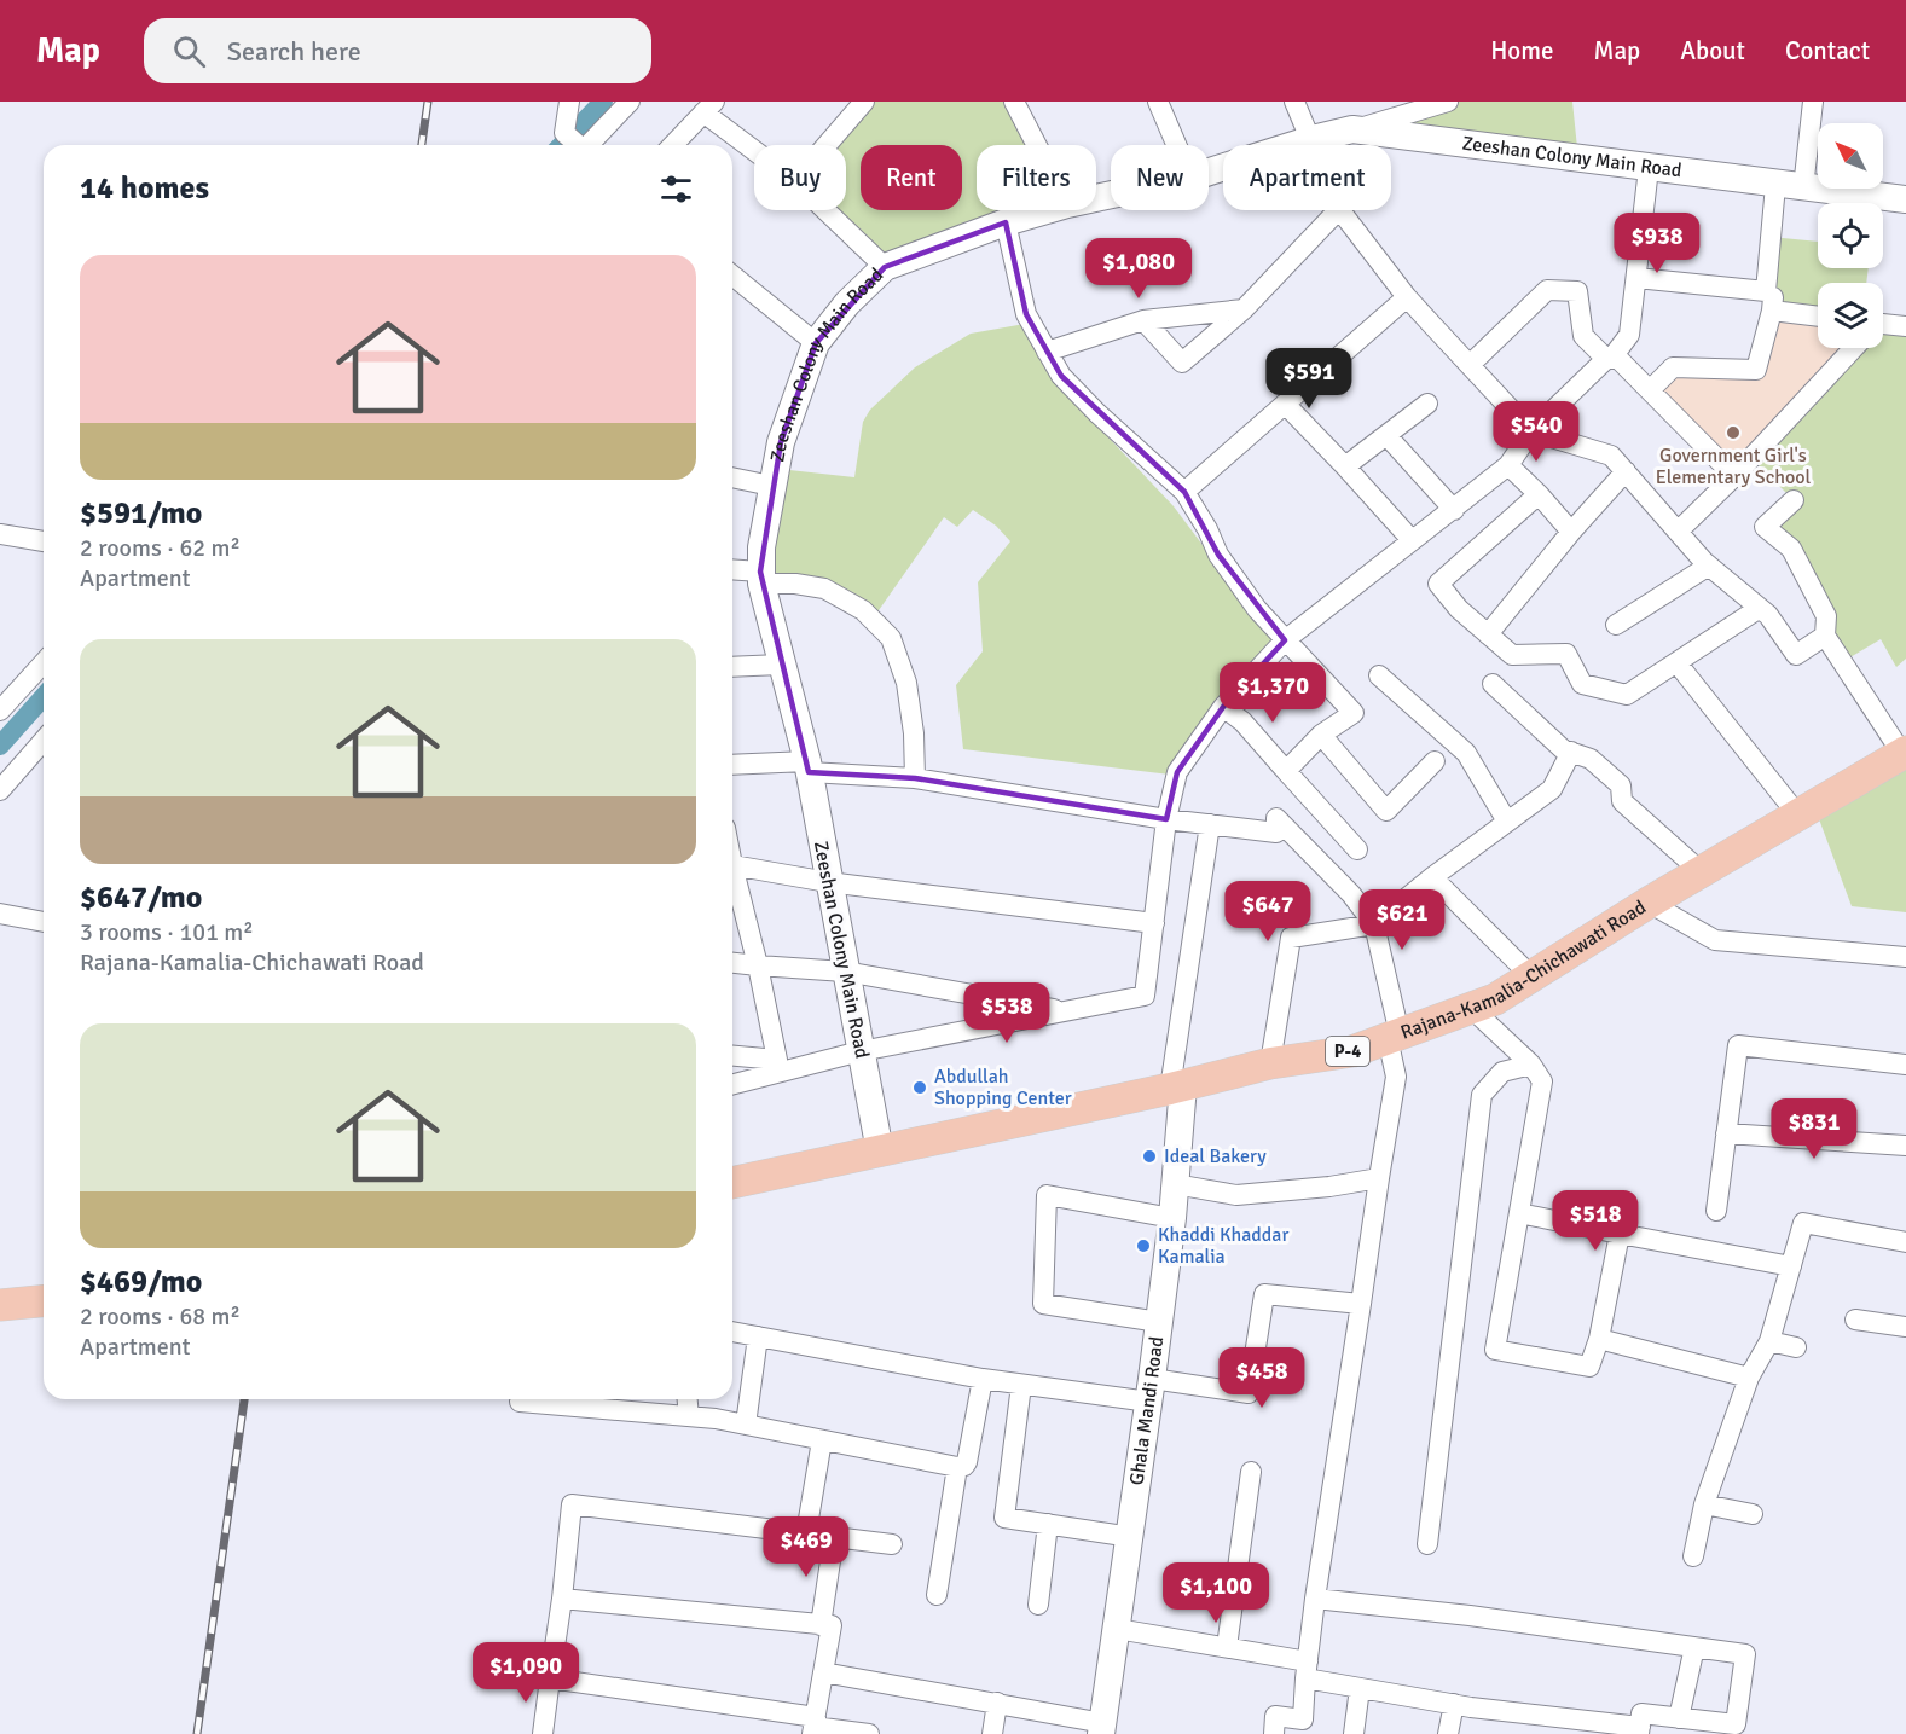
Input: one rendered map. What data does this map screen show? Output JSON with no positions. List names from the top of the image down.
{
  "streets": {
    "main road": ["Rajana-Kamalia-Chichawati Road", "P-4"],
    "street": ["Zeeshan Colony Main Road", "Ghala Mandi Road"]
  },
  "crossings": [
    ["Zeeshan Colony Main Road", "Rajana-Kamalia-Chichawati Road"],
    ["Rajana-Kamalia-Chichawati Road", "Ghala Mandi Road"]
  ],
  "places": [
    "Government Girl's Elementary School",
    "Abdullah Shopping Center",
    "Ideal Bakery",
    "Khaddi Khaddar Kamalia"
  ],
  "north": "top left",
  "page": {
    "header": "Map",
    "search": "Search here",
    "nav": [
      "Home",
      "Map",
      "About",
      "Contact"
    ],
    "chip": [
      "Buy",
      "Rent",
      "Filters",
      "New",
      "Apartment"
    ],
    "heading": "14 homes",
    "price": [
      "$938",
      "$1,080",
      "$591",
      "$540",
      "$1,370",
      "$647",
      "$621",
      "$538",
      "$831",
      "$518",
      "$458",
      "$469",
      "$1,100",
      "$1,090"
    ],
    "list": [
      {
        "name": "$591/mo",
        "note": "2 rooms · 62 m² · Apartment"
      },
      {
        "name": "$647/mo",
        "note": "3 rooms · 101 m² · Rajana-Kamalia-Chichawati Road"
      },
      {
        "name": "$469/mo",
        "note": "2 rooms · 68 m² · Apartment"
      }
    ]
  }
}
